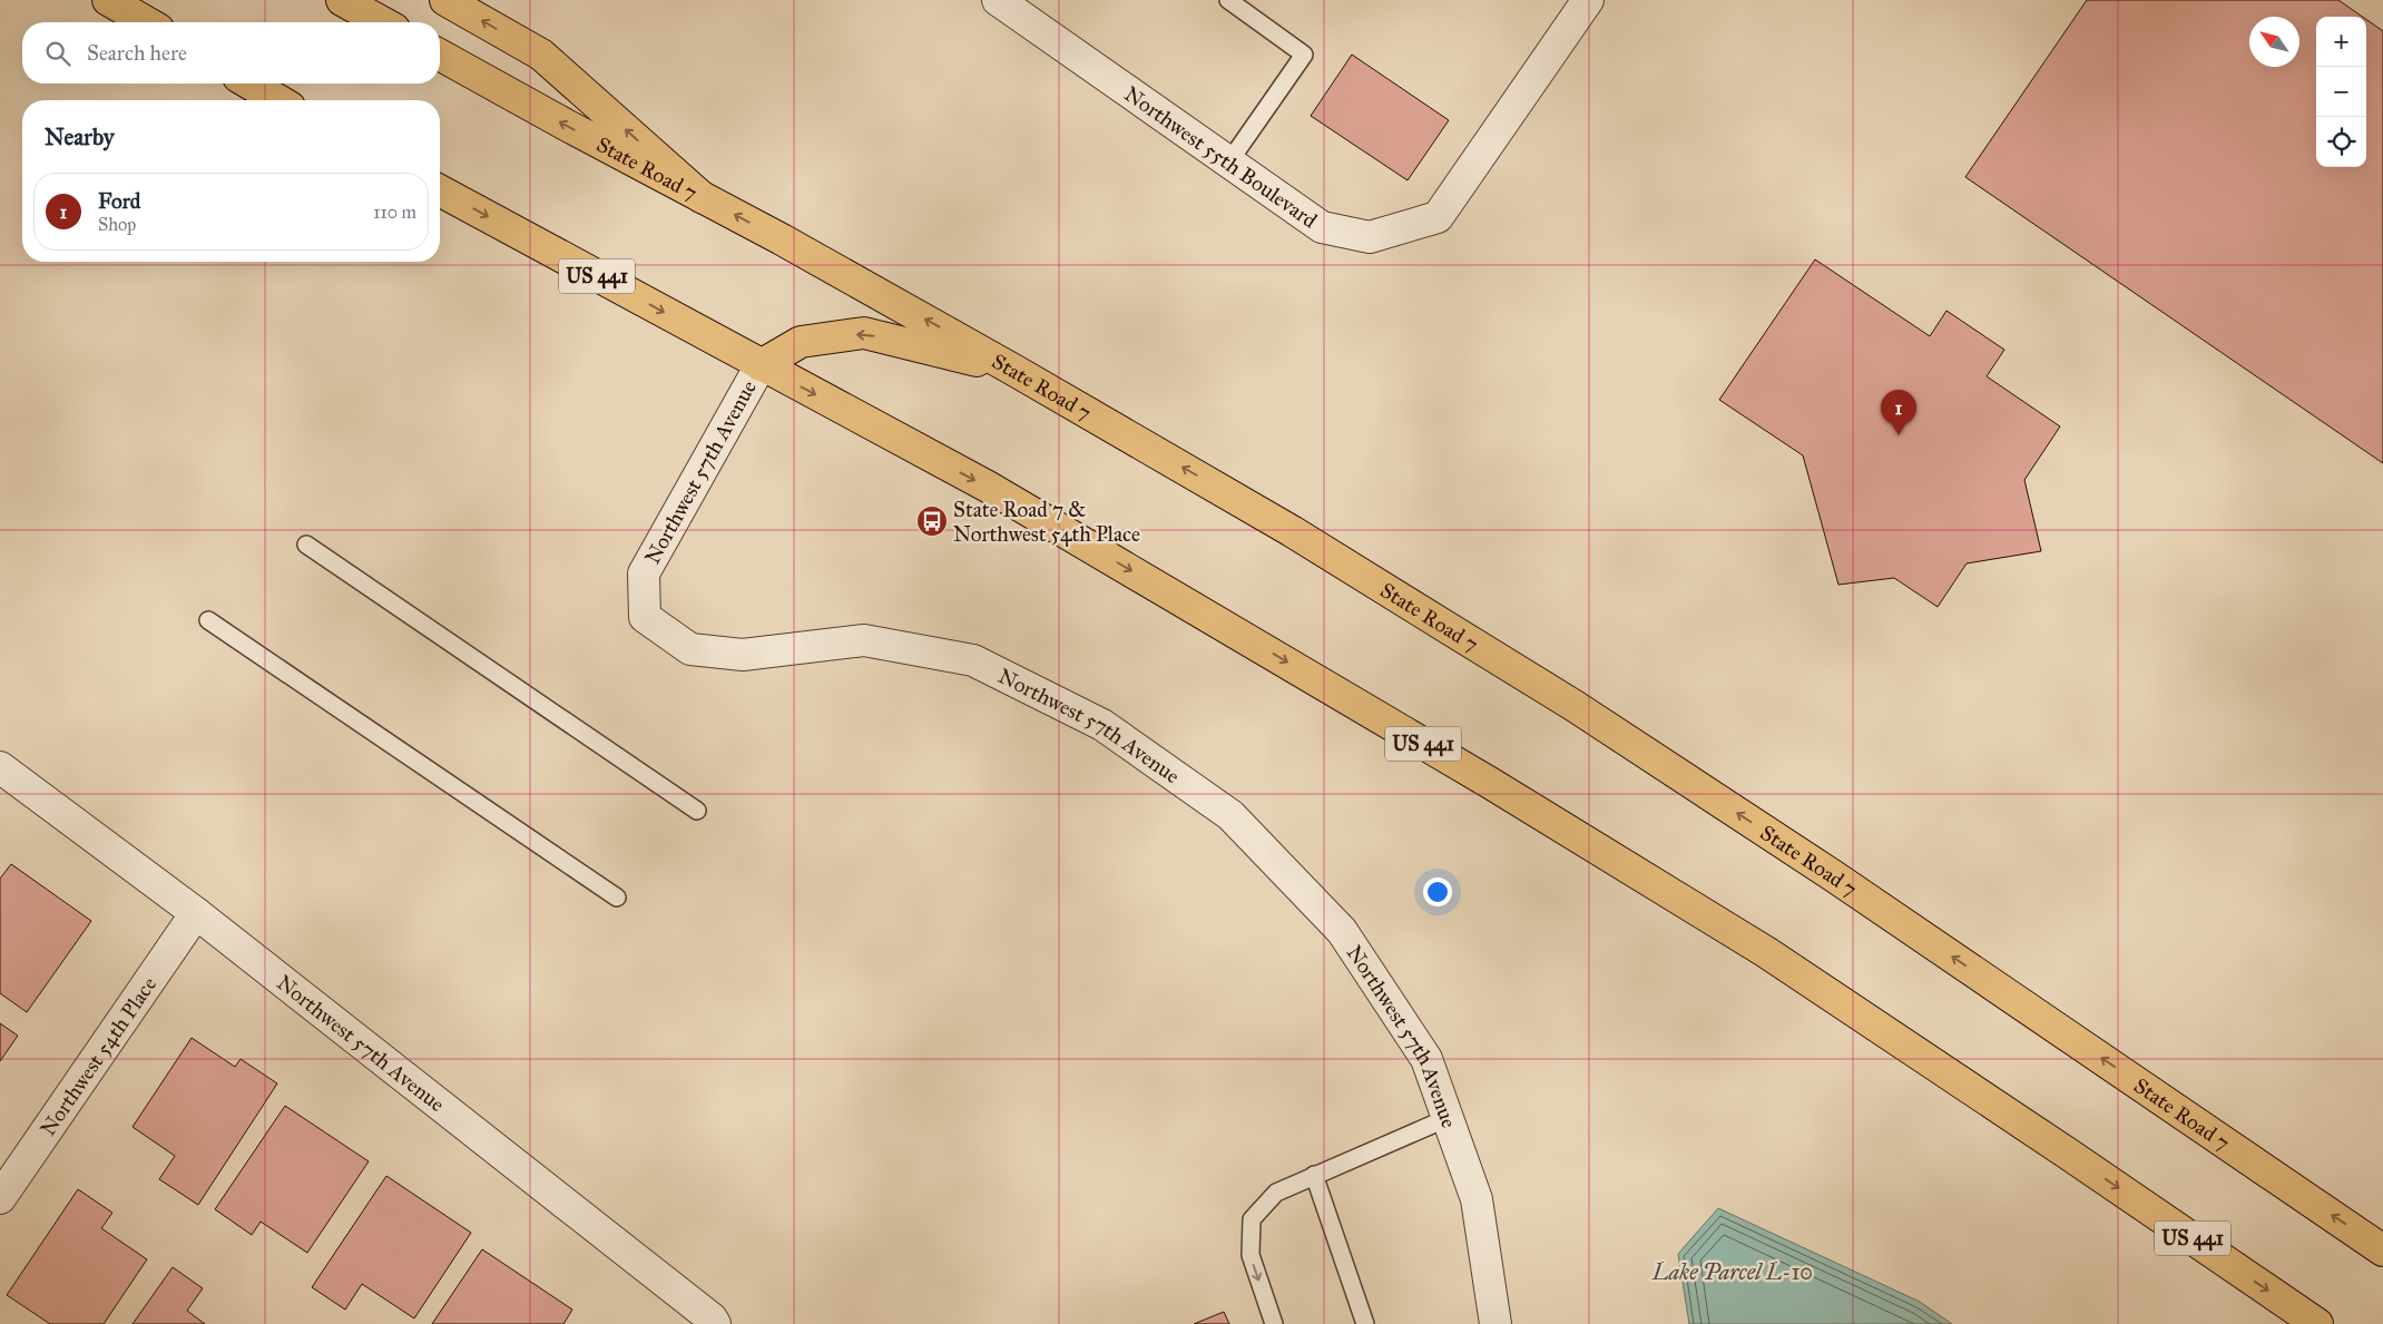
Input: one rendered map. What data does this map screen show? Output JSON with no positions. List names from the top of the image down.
{
  "streets": {
    "main road": ["State Road 7", "US 441"],
    "street": ["Northwest 55th Boulevard", "Northwest 57th Avenue", "Northwest 54th Place"]
  },
  "crossings": [
    ["US 441", "Northwest 57th Avenue"],
    ["Northwest 57th Avenue", "Northwest 54th Place"]
  ],
  "water": ["Lake Parcel L-10"],
  "places": {
    "bus stop": ["State Road 7 & Northwest 54th Place"]
  },
  "north": "top left",
  "page": {
    "map_buttons": ["+", "−"],
    "search": "Search here",
    "heading": "Nearby",
    "list": [
      {
        "mark": "1",
        "name": "Ford",
        "note": "Shop",
        "value": "110 m"
      }
    ],
    "pins": "1"
  }
}
